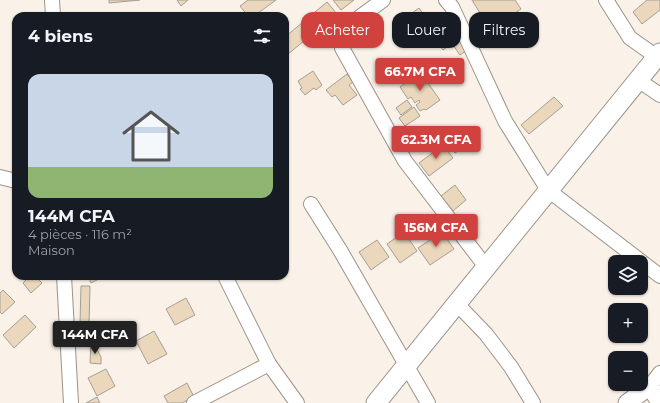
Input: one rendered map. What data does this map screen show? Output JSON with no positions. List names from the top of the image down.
{
  "page": {
    "chip": ["Acheter", "Louer", "Filtres"],
    "heading": "4 biens",
    "price": [
      "66.7M CFA",
      "62.3M CFA",
      "156M CFA",
      "144M CFA"
    ],
    "list": [
      {
        "name": "144M CFA",
        "note": "4 pièces · 116 m² · Maison"
      }
    ],
    "map_buttons": ["+", "−"]
  }
}
